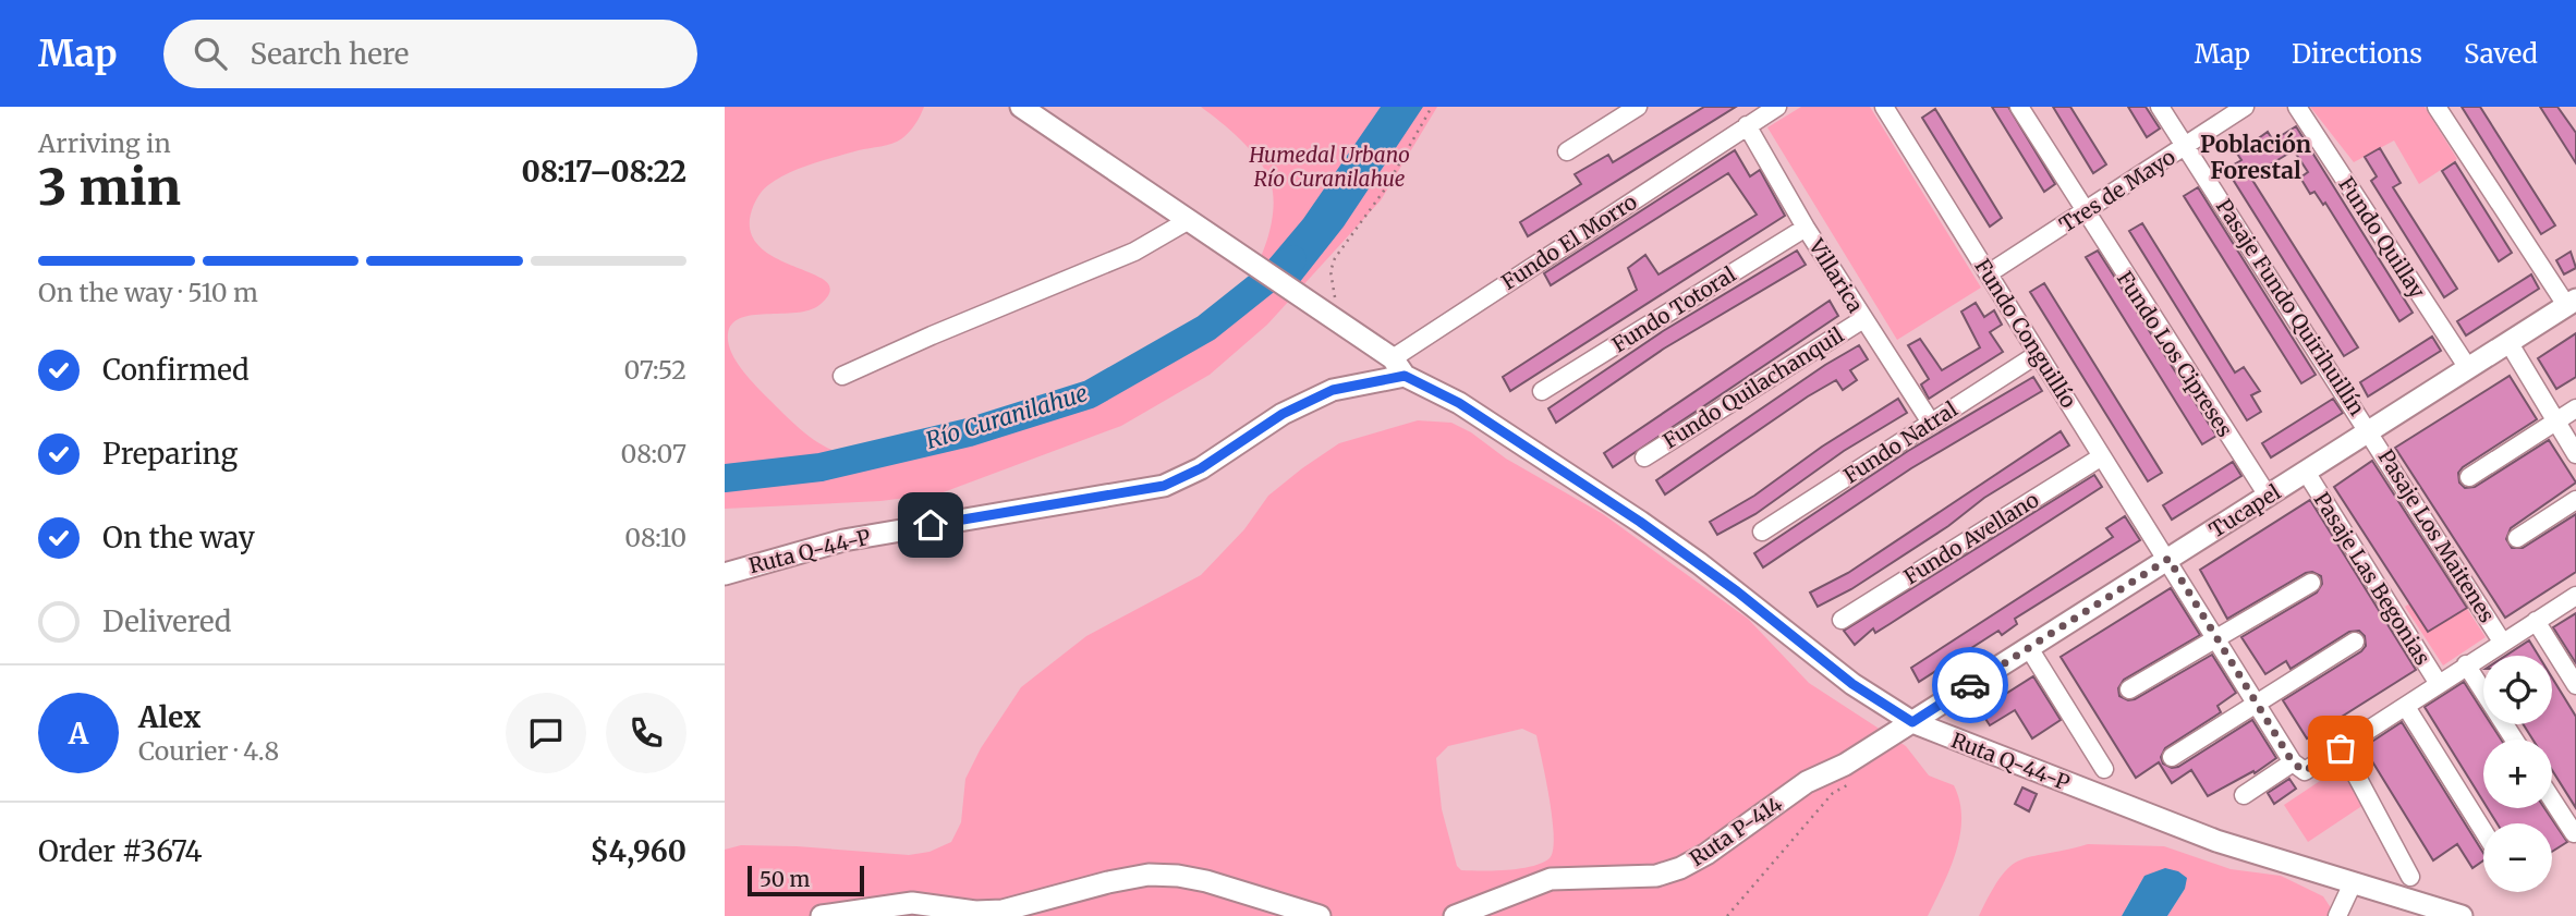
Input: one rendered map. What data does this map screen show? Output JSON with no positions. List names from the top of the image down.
{
  "streets": {
    "street": [
      "Tres de Mayo",
      "Fundo Quillay",
      "Fundo El Morro",
      "Villarica",
      "Pasaje Fundo Quirihuillín",
      "Fundo Totoral",
      "Fundo Conguillío",
      "Fundo Los Cipreses",
      "Fundo Quilachanquil",
      "Fundo Natral",
      "Tucapel",
      "Pasaje Los Maitenes",
      "Fundo Avellano",
      "Ruta Q-44-P",
      "Pasaje Las Begonias",
      "Ruta P-414"
    ]
  },
  "crossings": [
    ["Tres de Mayo", "Pasaje Fundo Quirihuillín"],
    ["Tres de Mayo", "Fundo Conguillío"],
    ["Tres de Mayo", "Fundo Los Cipreses"],
    ["Fundo Quillay", "Tucapel"],
    ["Fundo El Morro", "Villarica"],
    ["Fundo El Morro", "Ruta Q-44-P"],
    ["Villarica", "Fundo Totoral"],
    ["Villarica", "Fundo Quilachanquil"],
    ["Villarica", "Fundo Natral"],
    ["Pasaje Fundo Quirihuillín", "Tucapel"],
    ["Pasaje Fundo Quirihuillín", "Pasaje Los Maitenes"],
    ["Fundo Conguillío", "Fundo Natral"],
    ["Fundo Conguillío", "Tucapel"],
    ["Fundo Conguillío", "Fundo Avellano"],
    ["Fundo Los Cipreses", "Tucapel"],
    ["Tucapel", "Pasaje Los Maitenes"],
    ["Tucapel", "Ruta Q-44-P"],
    ["Tucapel", "Pasaje Las Begonias"],
    ["Tucapel", "Ruta P-414"],
    ["Ruta Q-44-P", "Ruta P-414"]
  ],
  "districts": ["Población Forestal"],
  "water": ["Río Curanilahue"],
  "parks": ["Humedal Urbano Río Curanilahue"],
  "scale_bar": "50 m",
  "page": {
    "header": "Map",
    "search": "Search here",
    "nav": ["Map", "Directions", "Saved"],
    "heading": ["3 min", "Arriving in", "08:17–08:22"],
    "panel": [
      "Alex",
      "Courier · 4.8",
      "Order #3674",
      "$4,960"
    ],
    "bar": "On the way · 510 m",
    "list": [
      ["Confirmed", "07:52"],
      ["Preparing", "08:07"],
      ["On the way", "08:10"],
      "Delivered"
    ],
    "map_buttons": ["+", "−"],
    "round": "A",
    "scale": "50 m"
  }
}
